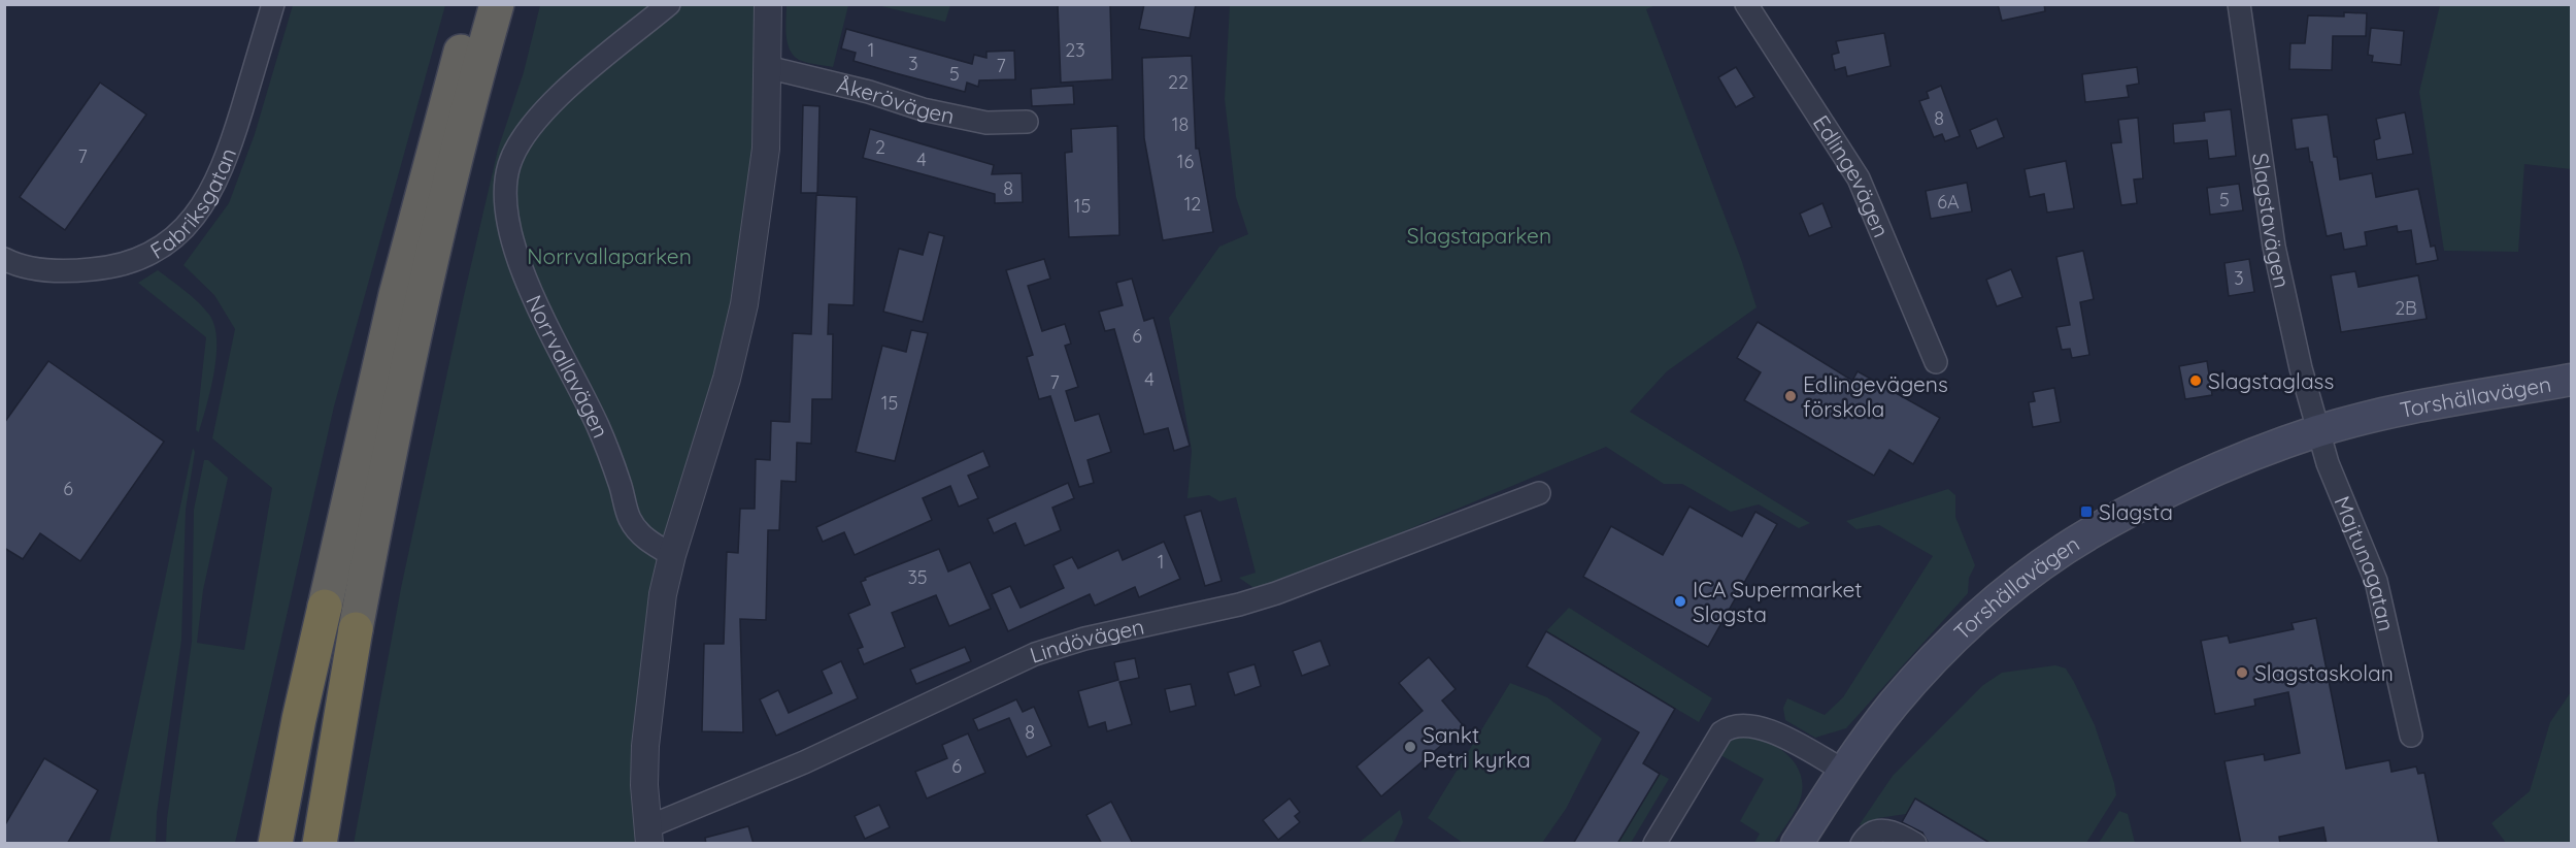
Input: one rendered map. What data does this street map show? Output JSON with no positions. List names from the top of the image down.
{
  "streets": {
    "main road": ["Torshällavägen"],
    "street": [
      "Åkerövägen",
      "Edlingevägen",
      "Fabriksgatan",
      "Slagstavägen",
      "Norrvallavägen",
      "Majtunagatan",
      "Lindövägen"
    ]
  },
  "crossings": [
    ["Slagstavägen", "Torshällavägen"],
    ["Slagstavägen", "Majtunagatan"],
    ["Torshällavägen", "Majtunagatan"]
  ],
  "parks": ["Slagstaparken", "Norrvallaparken"],
  "places": {
    "other": [
      "Slagstaglass",
      "Edlingevägens förskola",
      "ICA Supermarket Slagsta",
      "Slagstaskolan",
      "Sankt Petri kyrka"
    ],
    "transit": ["Slagsta"]
  },
  "house_numbers": [
    "1",
    "23",
    "3",
    "7",
    "5",
    "22",
    "8",
    "18",
    "2",
    "7",
    "4",
    "16",
    "8",
    "5",
    "6A",
    "12",
    "15",
    "3",
    "2B",
    "6",
    "4",
    "7",
    "15",
    "6",
    "1",
    "35",
    "8",
    "6"
  ]
}
